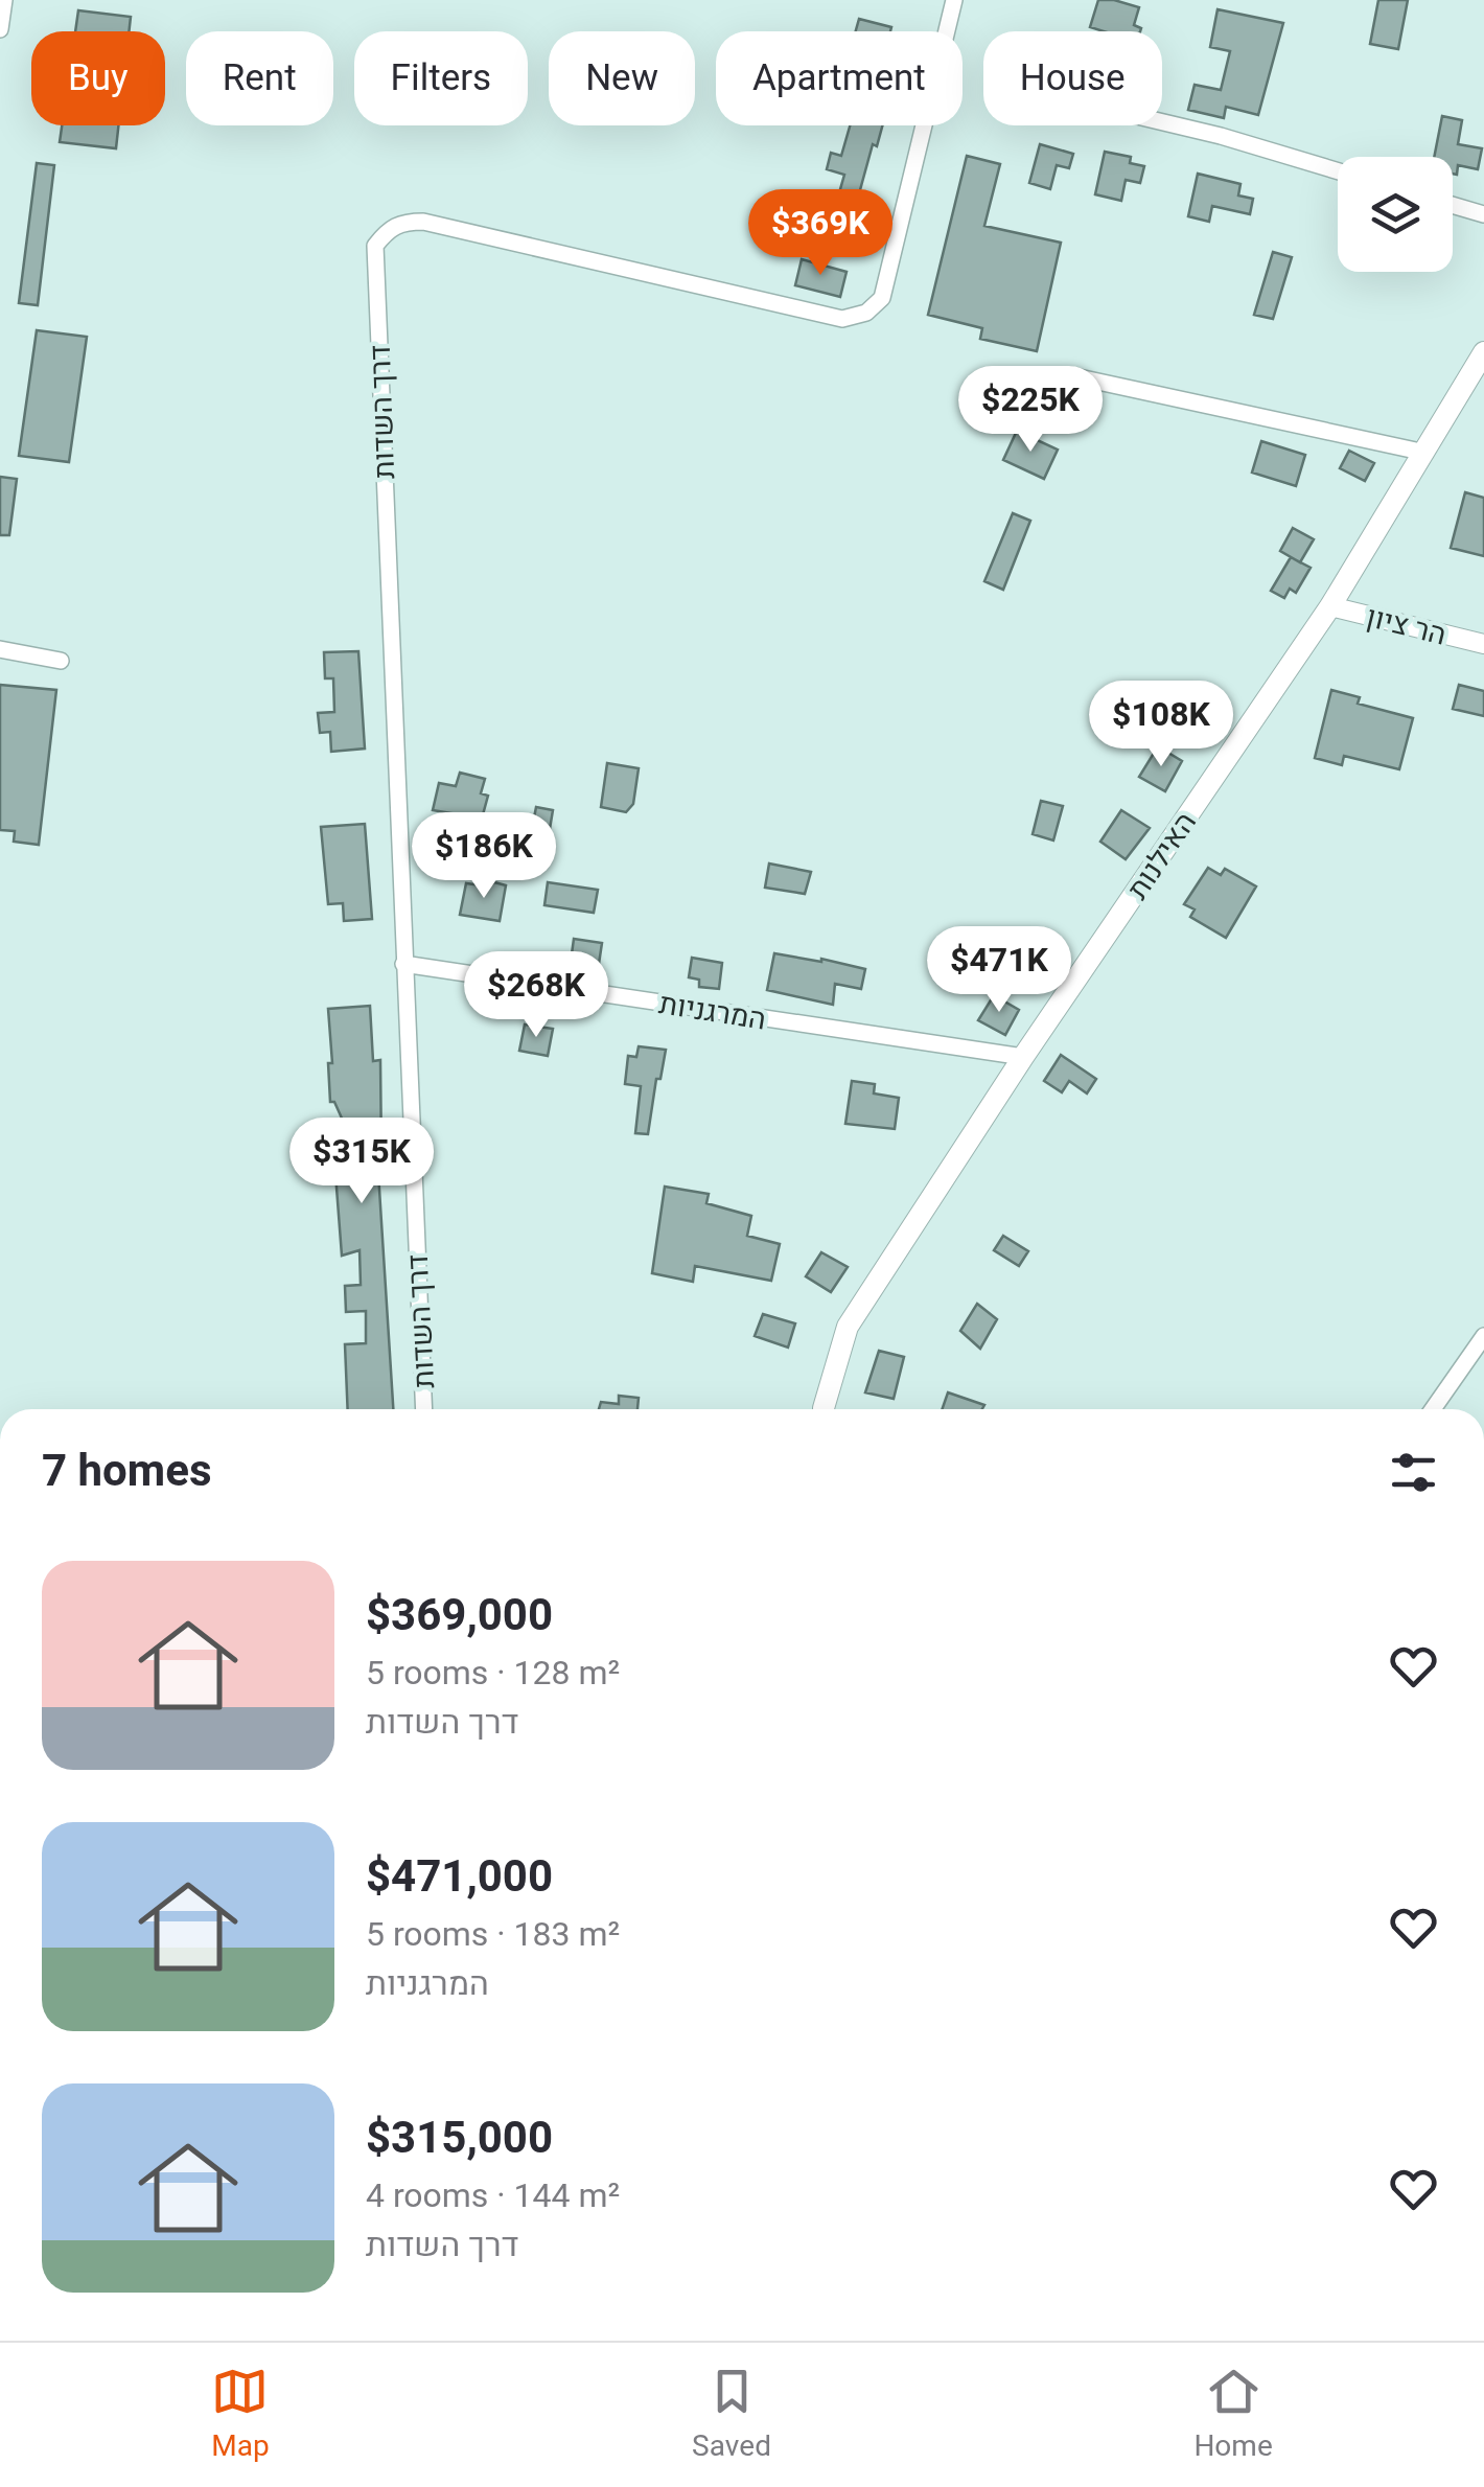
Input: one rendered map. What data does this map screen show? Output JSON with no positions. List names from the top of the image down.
{
  "streets": {
    "main road": ["האילנות"],
    "street": ["דרך השדות", "הר ציון", "המרגניות"]
  },
  "crossings": [
    ["דרך השדות", "המרגניות"],
    ["הר ציון", "האילנות"],
    ["האילנות", "המרגניות"]
  ],
  "page": {
    "chip": [
      "Buy",
      "Rent",
      "Filters",
      "New",
      "Apartment",
      "House"
    ],
    "price": [
      "$369K",
      "$225K",
      "$108K",
      "$186K",
      "$471K",
      "$268K",
      "$315K"
    ],
    "heading": "7 homes",
    "list": [
      {
        "name": "$369,000",
        "note": "5 rooms · 128 m² · דרך השדות"
      },
      {
        "name": "$471,000",
        "note": "5 rooms · 183 m² · המרגניות"
      },
      {
        "name": "$315,000",
        "note": "4 rooms · 144 m² · דרך השדות"
      }
    ],
    "tabs": ["Map", "Saved", "Home"]
  }
}
